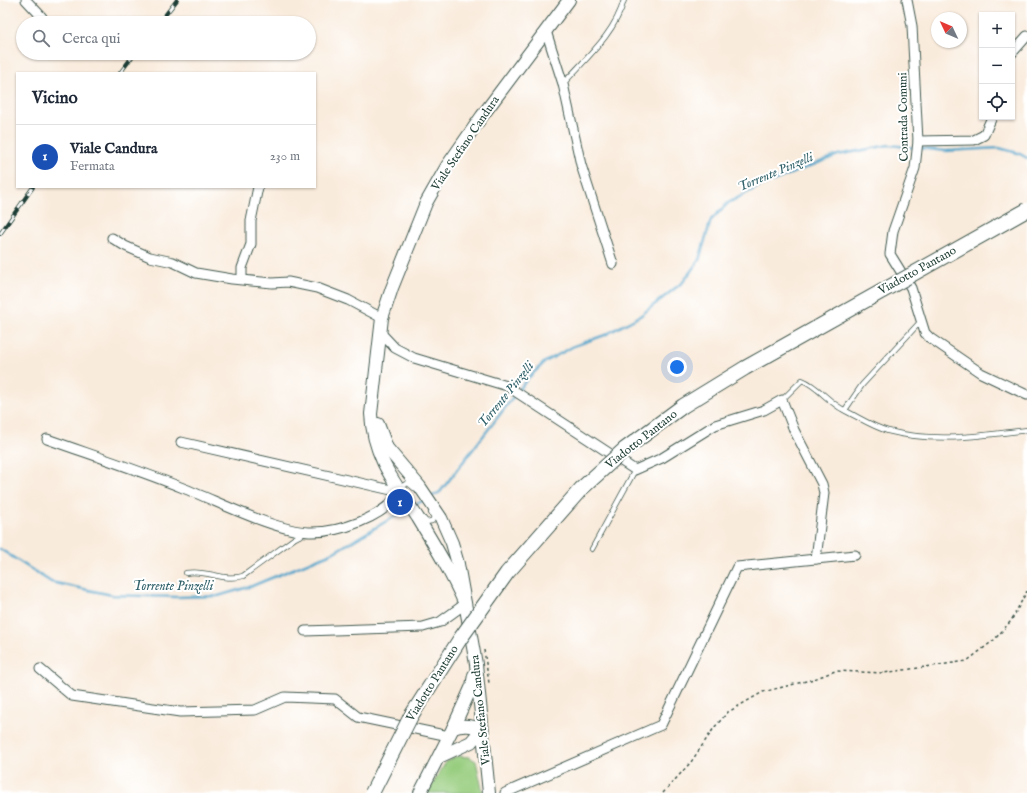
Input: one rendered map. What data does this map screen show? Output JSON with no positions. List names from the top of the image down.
{
  "streets": {
    "main road": ["Viale Stefano Candura", "Viadotto Pantano"],
    "street": ["Contrada Comuni"]
  },
  "water": ["Torrente Pinzelli"],
  "north": "top left",
  "page": {
    "map_buttons": ["+", "−"],
    "search": "Cerca qui",
    "heading": "Vicino",
    "list": [
      {
        "mark": "1",
        "name": "Viale Candura",
        "note": "Fermata",
        "value": "230 m"
      }
    ],
    "pins": "1"
  }
}
